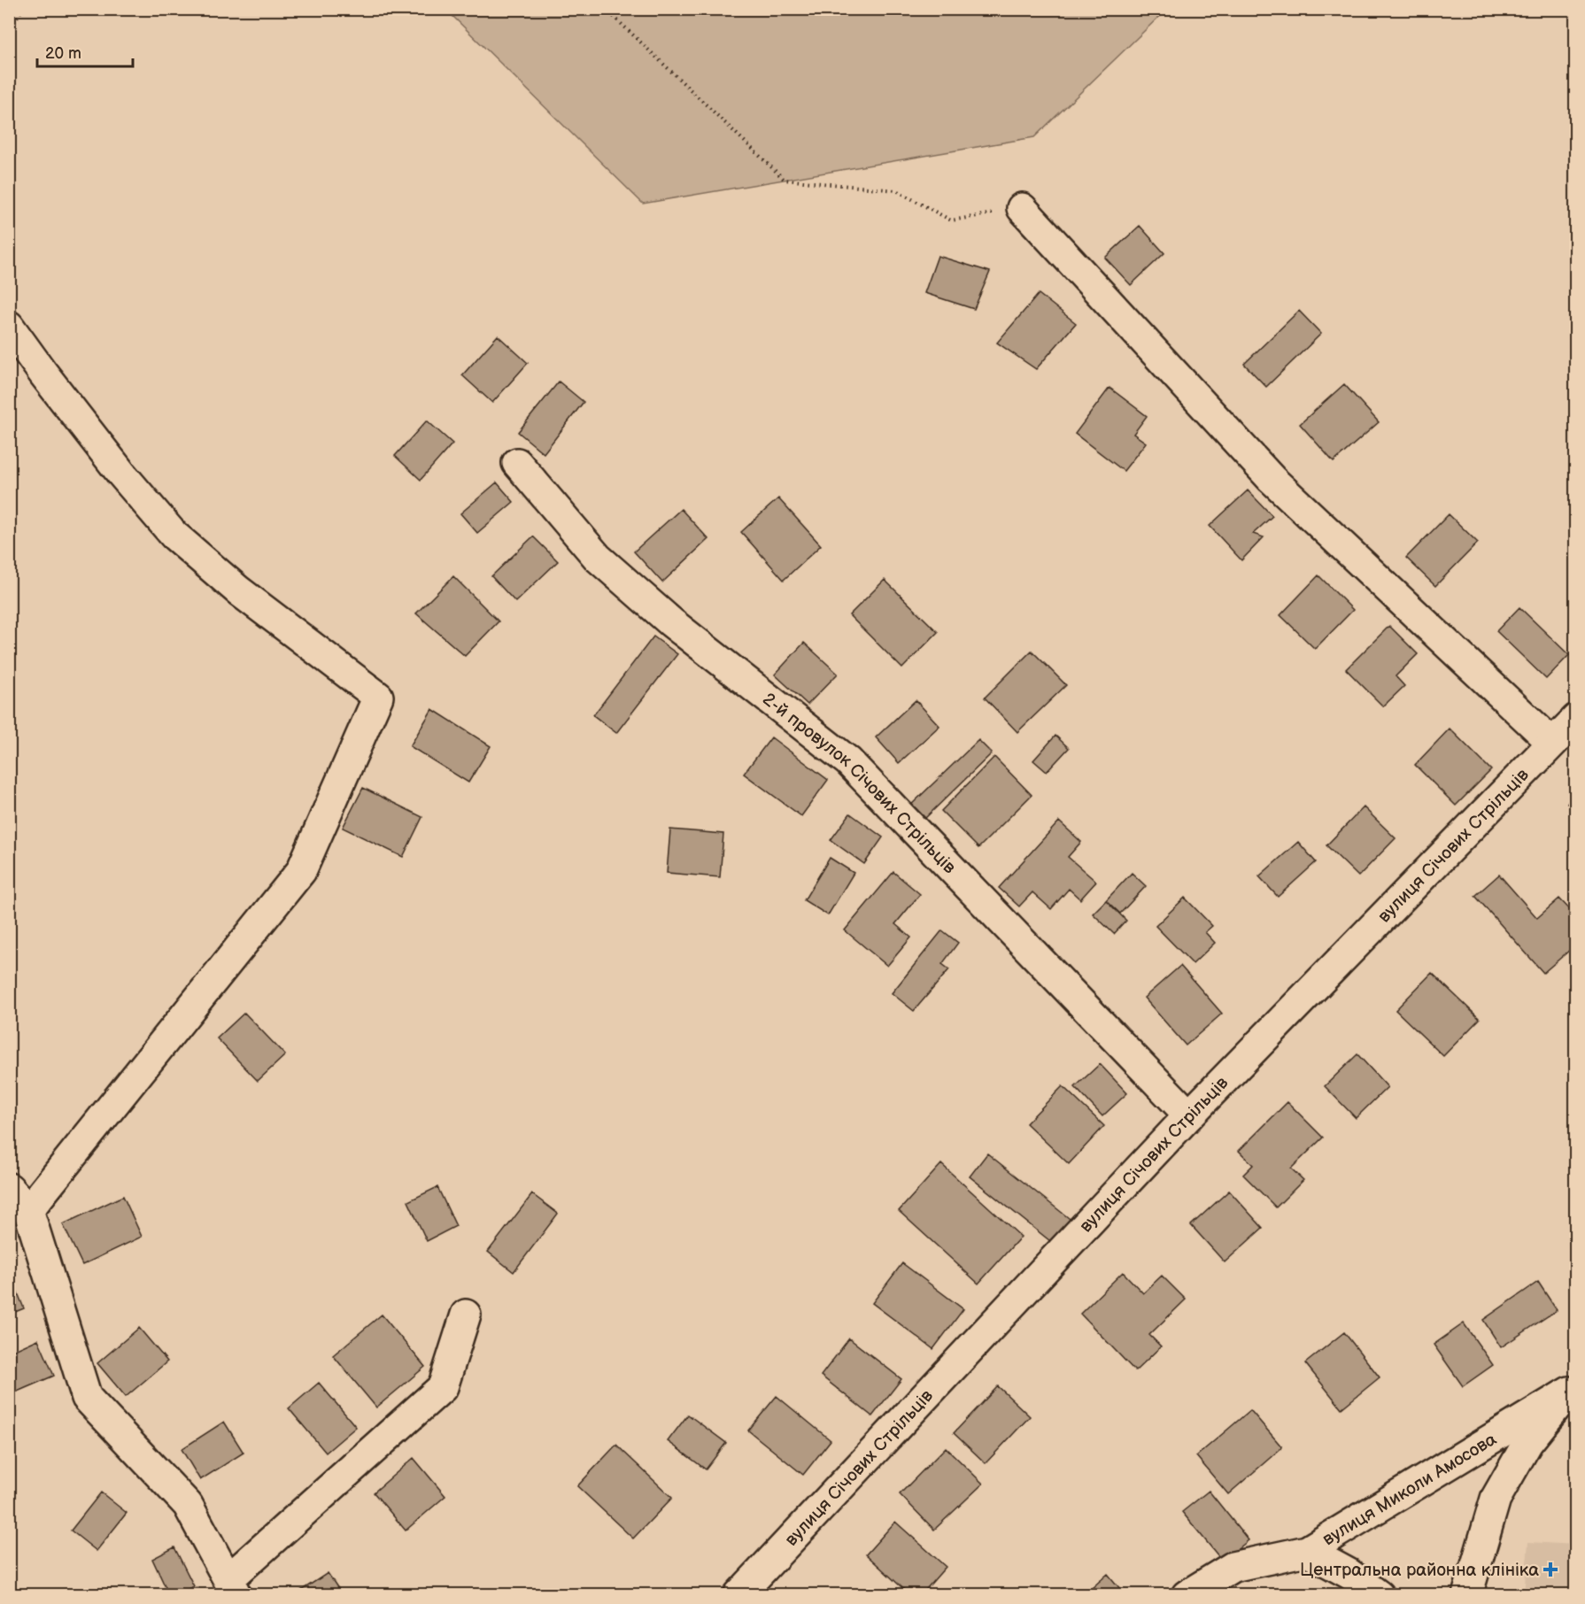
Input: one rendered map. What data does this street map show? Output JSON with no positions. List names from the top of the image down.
{
  "streets": {
    "street": ["2-й провулок Січових Стрільців", "вулиця Січових Стрільців", "вулиця Миколи Амосова"]
  },
  "crossings": [
    ["2-й провулок Січових Стрільців", "вулиця Січових Стрільців"]
  ],
  "places": {
    "health": ["Центральна районна клініка"]
  },
  "scale_bar": "20 m"
}
